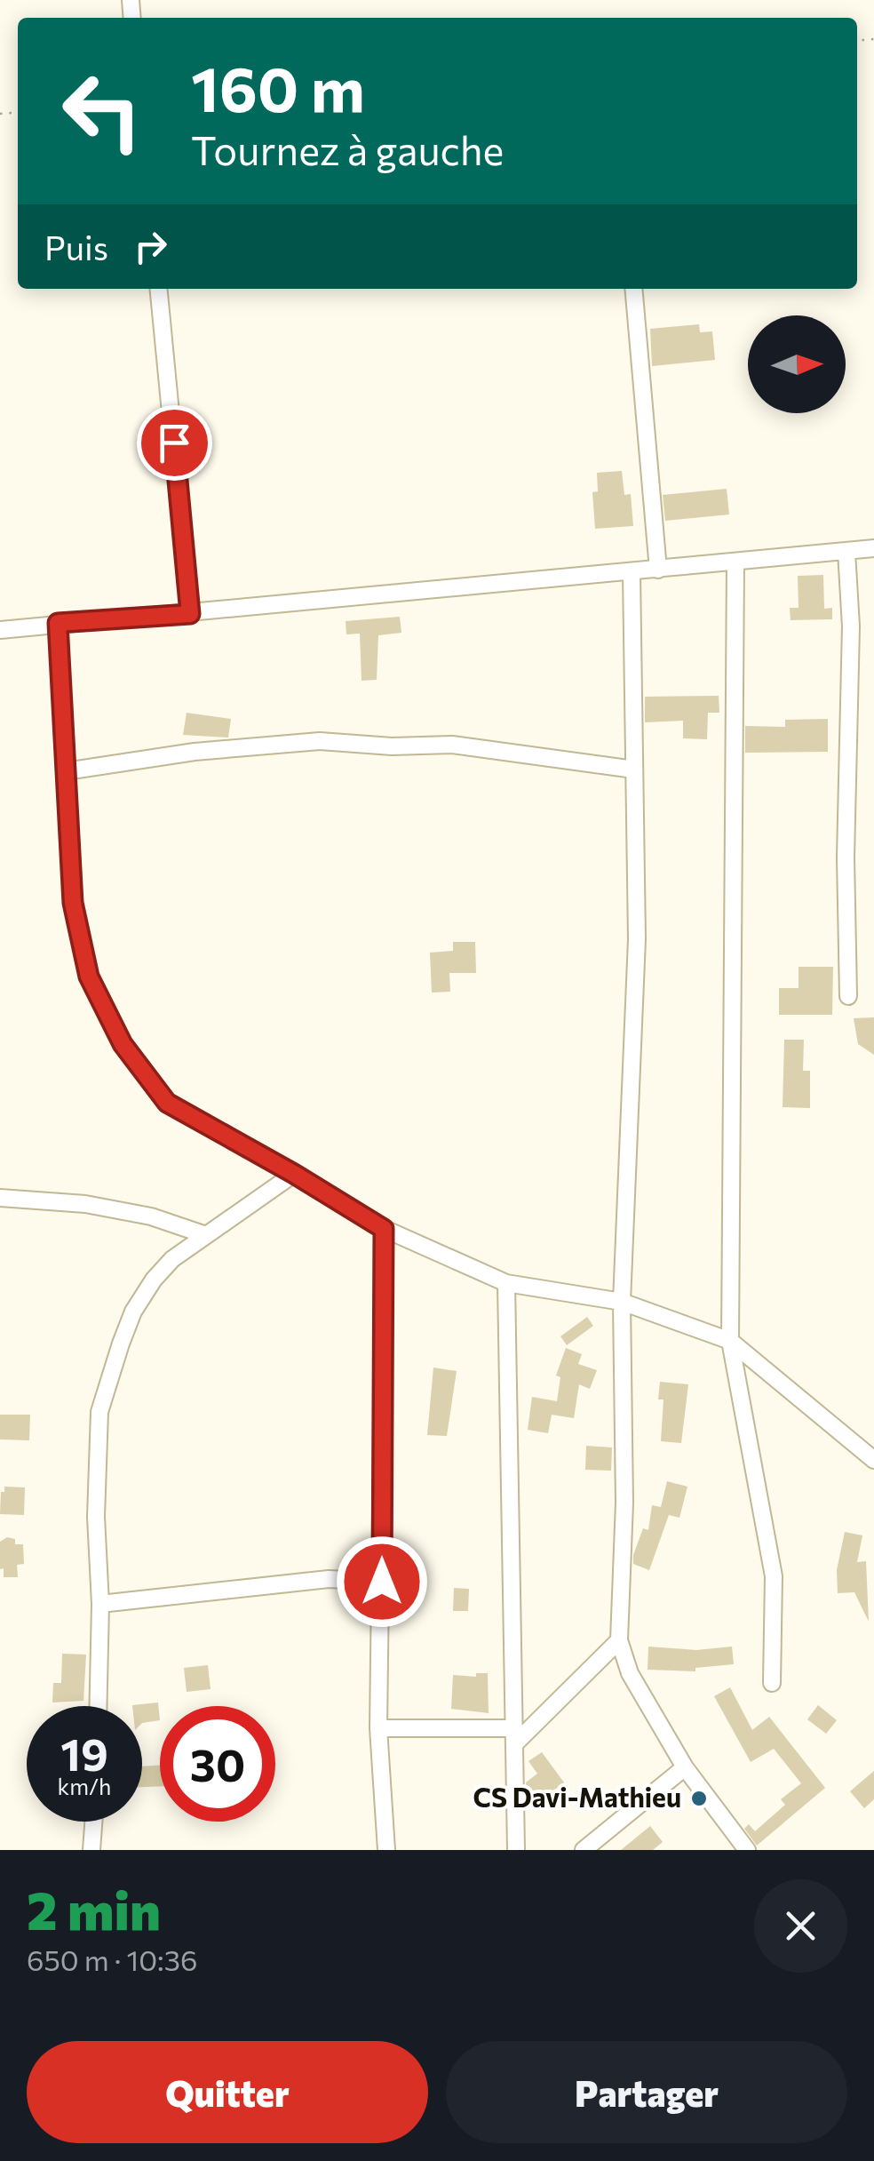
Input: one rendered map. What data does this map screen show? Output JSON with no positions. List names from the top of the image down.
{
  "places": ["CS Davi-Mathieu"],
  "north": "right",
  "page": {
    "turn": ["160 m", "Tournez à gauche"],
    "then": "Puis",
    "speed": "19 km/h",
    "limit": "30",
    "heading": ["2 min", "650 m · 10:36"],
    "buttons": ["Quitter", "Partager"]
  }
}
